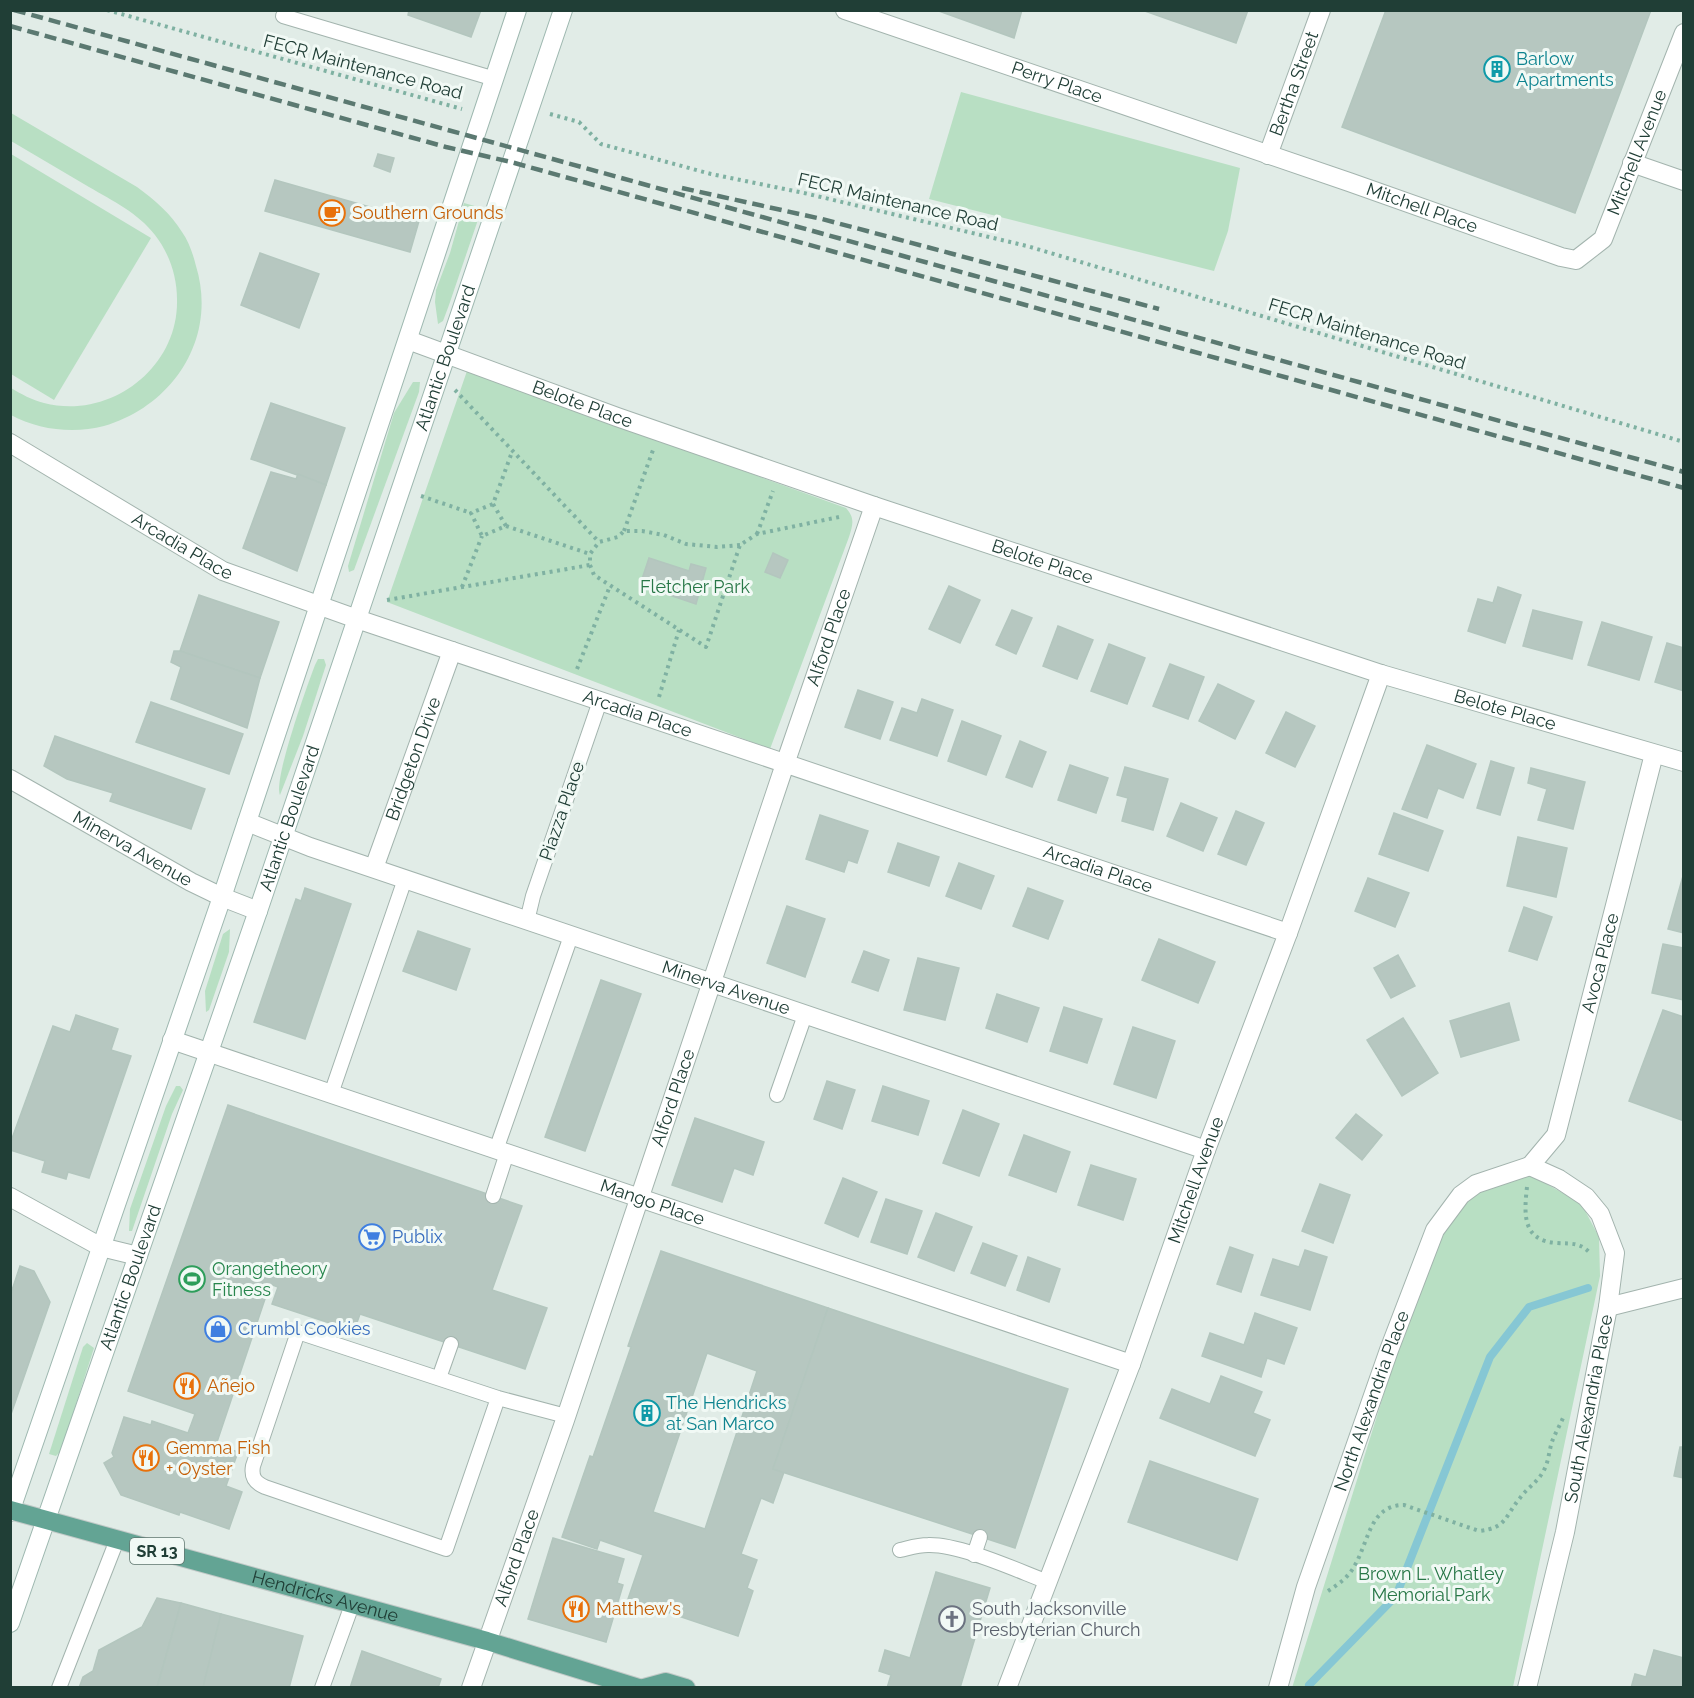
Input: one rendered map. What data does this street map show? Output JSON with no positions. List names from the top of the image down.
{
  "streets": {
    "main road": ["SR 13", "Hendricks Avenue"],
    "street": [
      "Perry Place",
      "Bertha Street",
      "Mitchell Avenue",
      "Mitchell Place",
      "Atlantic Boulevard",
      "Belote Place",
      "Arcadia Place",
      "Alford Place",
      "Bridgeton Drive",
      "Minerva Avenue",
      "Avoca Place",
      "Mango Place",
      "North Alexandria Place",
      "South Alexandria Place"
    ],
    "lane": ["Piazza Place"],
    "path": ["FECR Maintenance Road"]
  },
  "crossings": [
    ["FECR Maintenance Road", "Atlantic Boulevard"],
    ["Perry Place", "Bertha Street"],
    ["Perry Place", "Mitchell Place"],
    ["Bertha Street", "Mitchell Place"],
    ["Mitchell Avenue", "Mitchell Place"],
    ["Mitchell Avenue", "Belote Place"],
    ["Mitchell Avenue", "Arcadia Place"],
    ["Mitchell Avenue", "Minerva Avenue"],
    ["Mitchell Avenue", "Mango Place"],
    ["Atlantic Boulevard", "Belote Place"],
    ["Atlantic Boulevard", "Arcadia Place"],
    ["Atlantic Boulevard", "Minerva Avenue"],
    ["Atlantic Boulevard", "Mango Place"],
    ["Atlantic Boulevard", "Hendricks Avenue"],
    ["Belote Place", "Alford Place"],
    ["Belote Place", "Avoca Place"],
    ["Arcadia Place", "Alford Place"],
    ["Arcadia Place", "Bridgeton Drive"],
    ["Arcadia Place", "Piazza Place"],
    ["Alford Place", "Minerva Avenue"],
    ["Alford Place", "Mango Place"],
    ["Alford Place", "Hendricks Avenue"],
    ["Bridgeton Drive", "Minerva Avenue"],
    ["Piazza Place", "Minerva Avenue"],
    ["Avoca Place", "North Alexandria Place"],
    ["Avoca Place", "South Alexandria Place"],
    ["North Alexandria Place", "South Alexandria Place"]
  ],
  "parks": ["Fletcher Park", "Brown L. Whatley Memorial Park"],
  "places": {
    "building": ["Barlow Apartments", "The Hendricks at San Marco"],
    "cafe": ["Southern Grounds"],
    "supermarket": ["Publix"],
    "sports": ["Orangetheory Fitness"],
    "shop": ["Crumbl Cookies"],
    "restaurant": ["Añejo", "Gemma Fish + Oyster", "Matthew's"],
    "church": ["South Jacksonville Presbyterian Church"]
  }
}
